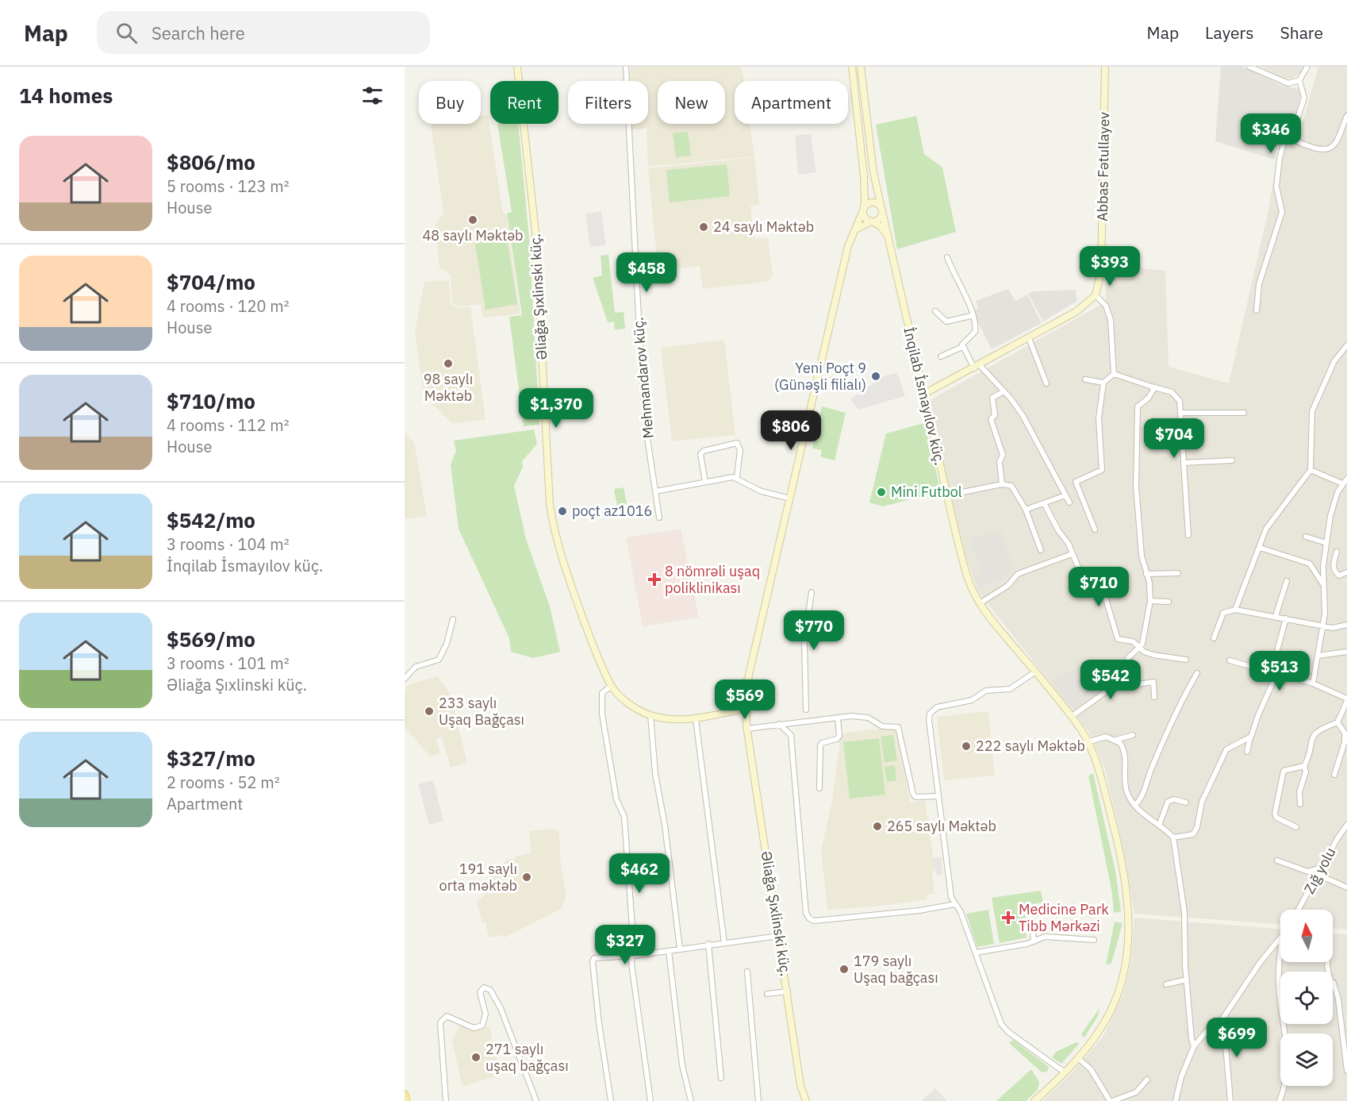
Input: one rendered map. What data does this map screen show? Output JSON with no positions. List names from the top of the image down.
{
  "streets": {
    "main road": ["Abbas Fətullayev", "Əliağa Şıxlinski küç.", "İnqilab İsmayılov küç."],
    "street": ["Mehmandarov küç.", "Zığ yolu"]
  },
  "places": {
    "other": [
      "48 saylı Məktəb",
      "24 saylı Məktəb",
      "98 saylı Məktəb",
      "Yeni Poçt 9 (Günəşli filialı)",
      "Mini Futbol",
      "poçt az1016",
      "233 saylı Uşaq Bağçası",
      "222 saylı Məktəb",
      "265 saylı Məktəb",
      "191 saylı orta məktəb",
      "179 saylı Uşaq bağçası",
      "271 saylı uşaq bağçası"
    ],
    "health": ["8 nömrəli uşaq poliklinikası", "Medicine Park Tibb Mərkəzi"]
  },
  "north": "top",
  "page": {
    "header": "Map",
    "search": "Search here",
    "nav": ["Map", "Layers", "Share"],
    "heading": "14 homes",
    "chip": [
      "Buy",
      "Rent",
      "Filters",
      "New",
      "Apartment"
    ],
    "price": [
      "$346",
      "$393",
      "$458",
      "$1,370",
      "$806",
      "$704",
      "$710",
      "$770",
      "$513",
      "$542",
      "$569",
      "$462",
      "$327",
      "$699"
    ],
    "list": [
      {
        "name": "$806/mo",
        "note": "5 rooms · 123 m² · House"
      },
      {
        "name": "$704/mo",
        "note": "4 rooms · 120 m² · House"
      },
      {
        "name": "$710/mo",
        "note": "4 rooms · 112 m² · House"
      },
      {
        "name": "$542/mo",
        "note": "3 rooms · 104 m² · İnqilab İsmayılov küç."
      },
      {
        "name": "$569/mo",
        "note": "3 rooms · 101 m² · Əliağa Şıxlinski küç."
      },
      {
        "name": "$327/mo",
        "note": "2 rooms · 52 m² · Apartment"
      }
    ]
  }
}
